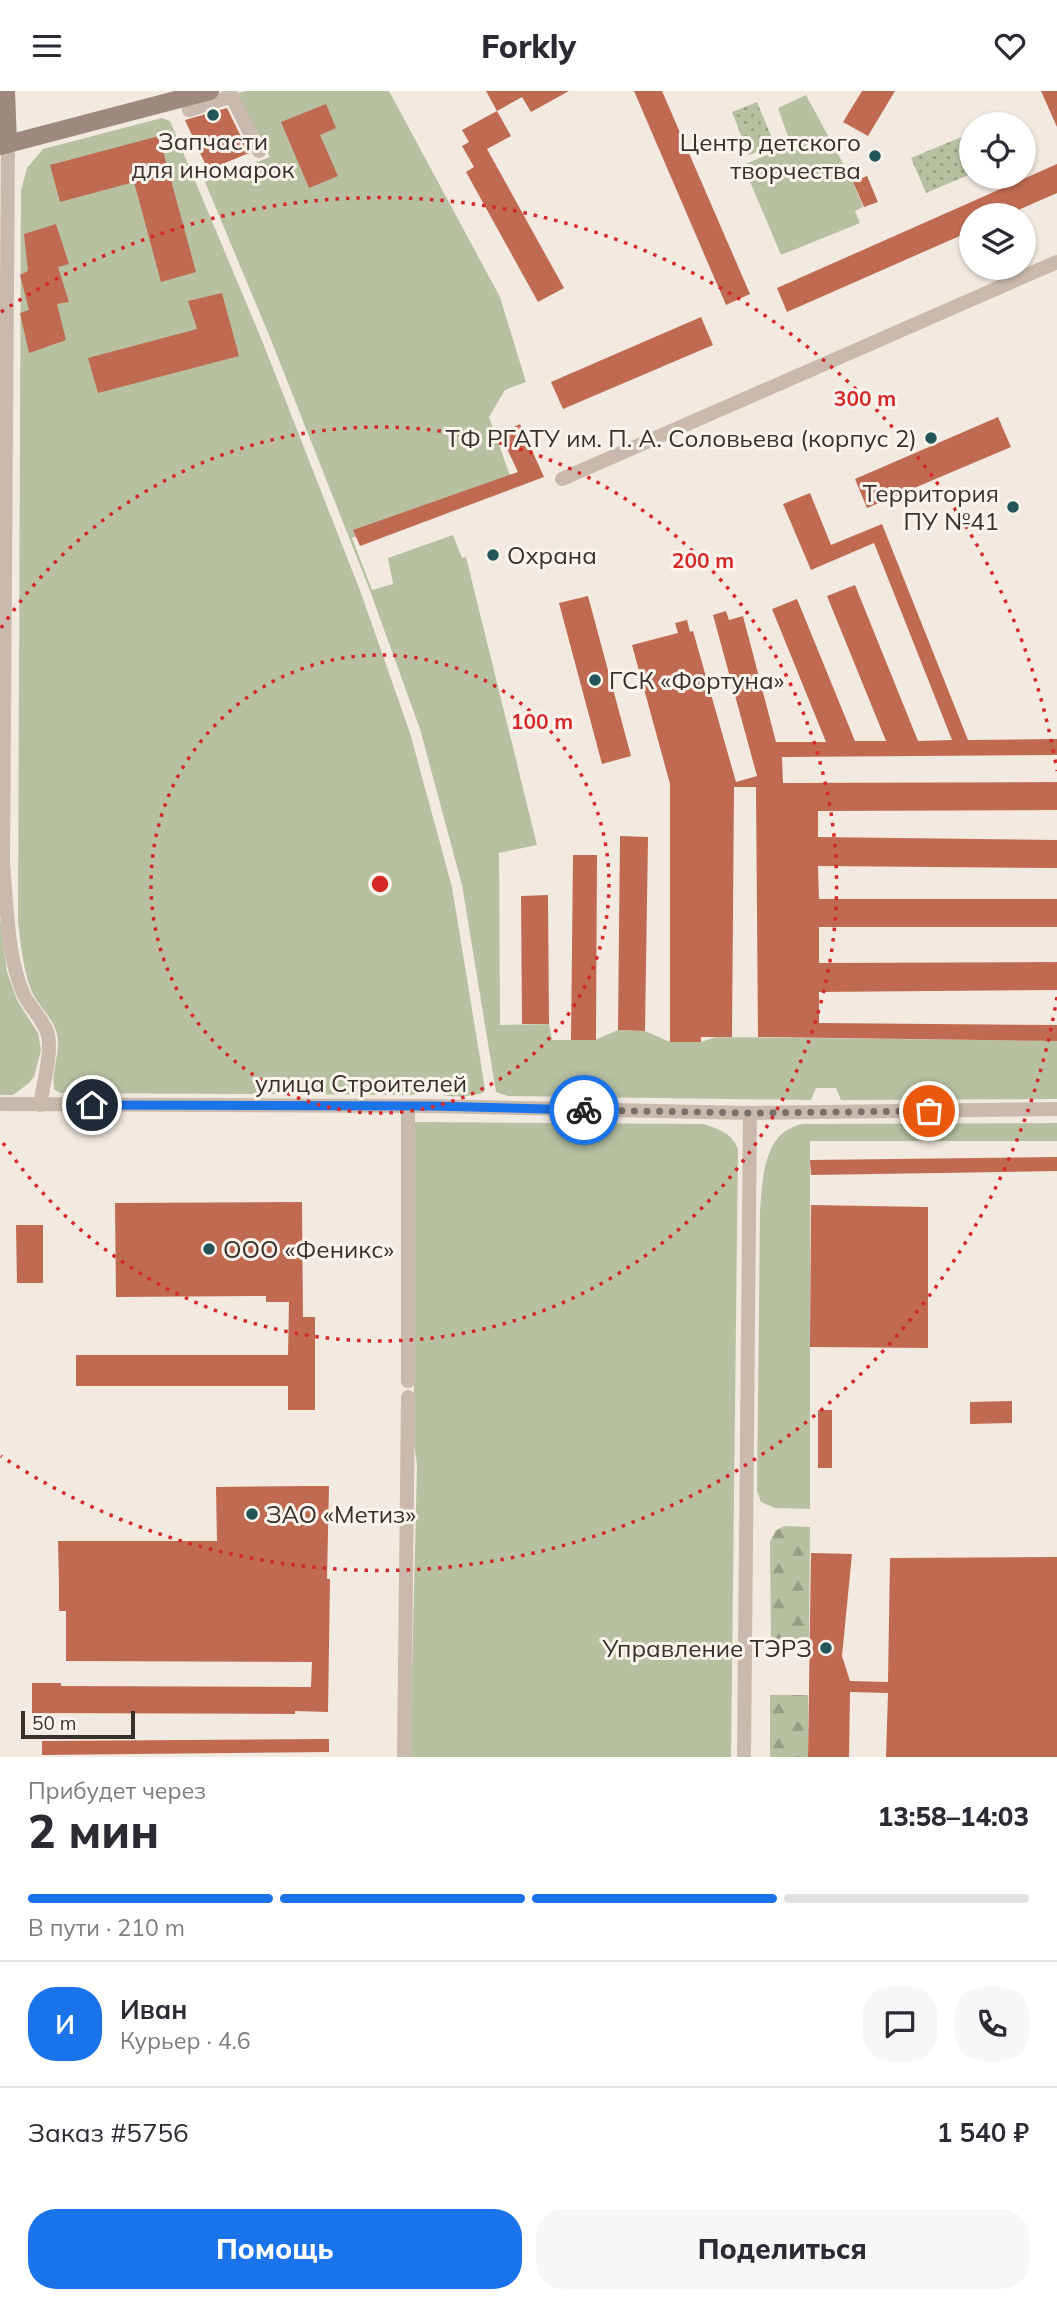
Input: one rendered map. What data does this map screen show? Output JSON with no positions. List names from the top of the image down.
{
  "streets": {
    "street": ["улица Строителей"]
  },
  "places": [
    "Запчасти для иномарок",
    "Центр детского творчества",
    "ТФ РГАТУ им. П. А. Соловьева (корпус 2)",
    "Территория ПУ №41",
    "Охрана",
    "ГСК «Фортуна»",
    "ООО «Феникс»",
    "ЗАО «Метиз»",
    "Управление ТЭРЗ"
  ],
  "scale_bar": "50 m",
  "page": {
    "header": "Forkly",
    "scale": "50 m",
    "heading": ["2 мин", "Прибудет через", "13:58–14:03"],
    "panel": [
      "Иван",
      "Курьер · 4.6",
      "Заказ #5756",
      "1 540 ₽"
    ],
    "bar": "В пути · 210 m",
    "round": "И",
    "buttons": ["Помощь", "Поделиться"]
  },
  "rings": ["300 m", "200 m", "100 m"]
}
